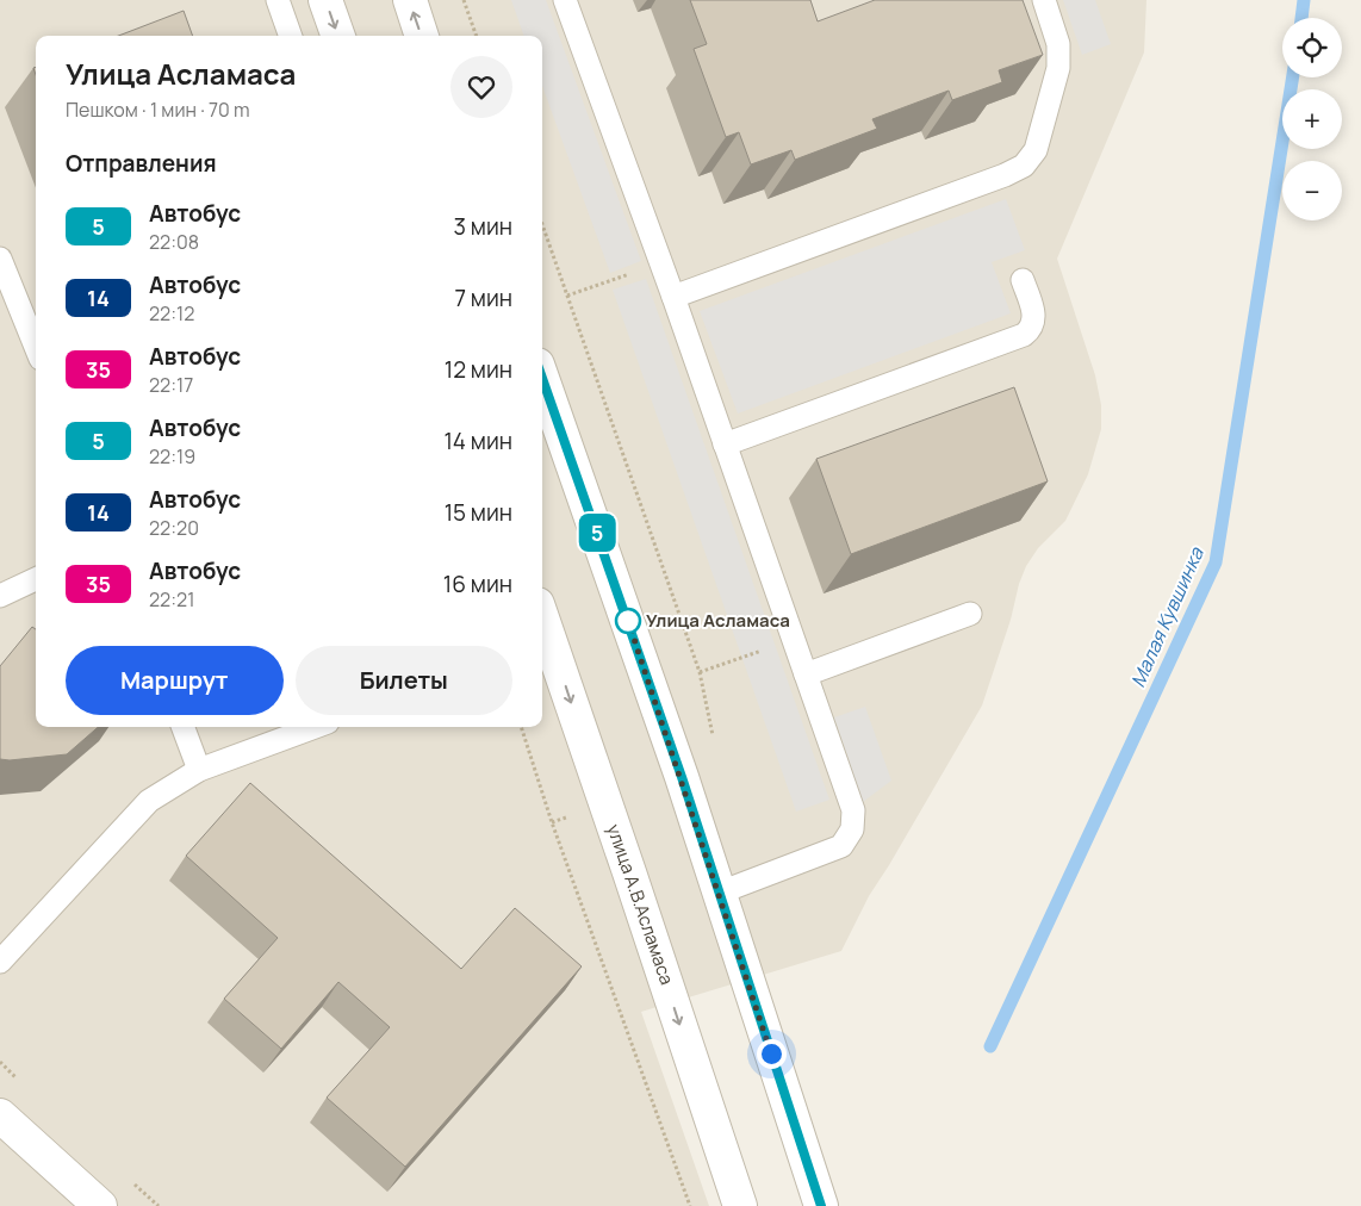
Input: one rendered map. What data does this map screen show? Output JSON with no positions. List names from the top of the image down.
{
  "streets": {
    "street": ["улица А.В.Асламаса"]
  },
  "water": ["Малая Кувшинка"],
  "places": ["Улица Асламаса"],
  "lines": ["bus line 5"],
  "page": {
    "on_map": "5",
    "map_buttons": ["+", "−"],
    "heading": [
      ["Улица Асламаса", "Пешком · 1 мин · 70 m"],
      "Отправления"
    ],
    "list": [
      {
        "mark": "5",
        "name": "Автобус",
        "note": "22:08",
        "value": "3 мин"
      },
      {
        "mark": "14",
        "name": "Автобус",
        "note": "22:12",
        "value": "7 мин"
      },
      {
        "mark": "35",
        "name": "Автобус",
        "note": "22:17",
        "value": "12 мин"
      },
      {
        "mark": "5",
        "name": "Автобус",
        "note": "22:19",
        "value": "14 мин"
      },
      {
        "mark": "14",
        "name": "Автобус",
        "note": "22:20",
        "value": "15 мин"
      },
      {
        "mark": "35",
        "name": "Автобус",
        "note": "22:21",
        "value": "16 мин"
      }
    ],
    "buttons": ["Маршрут", "Билеты"]
  }
}
